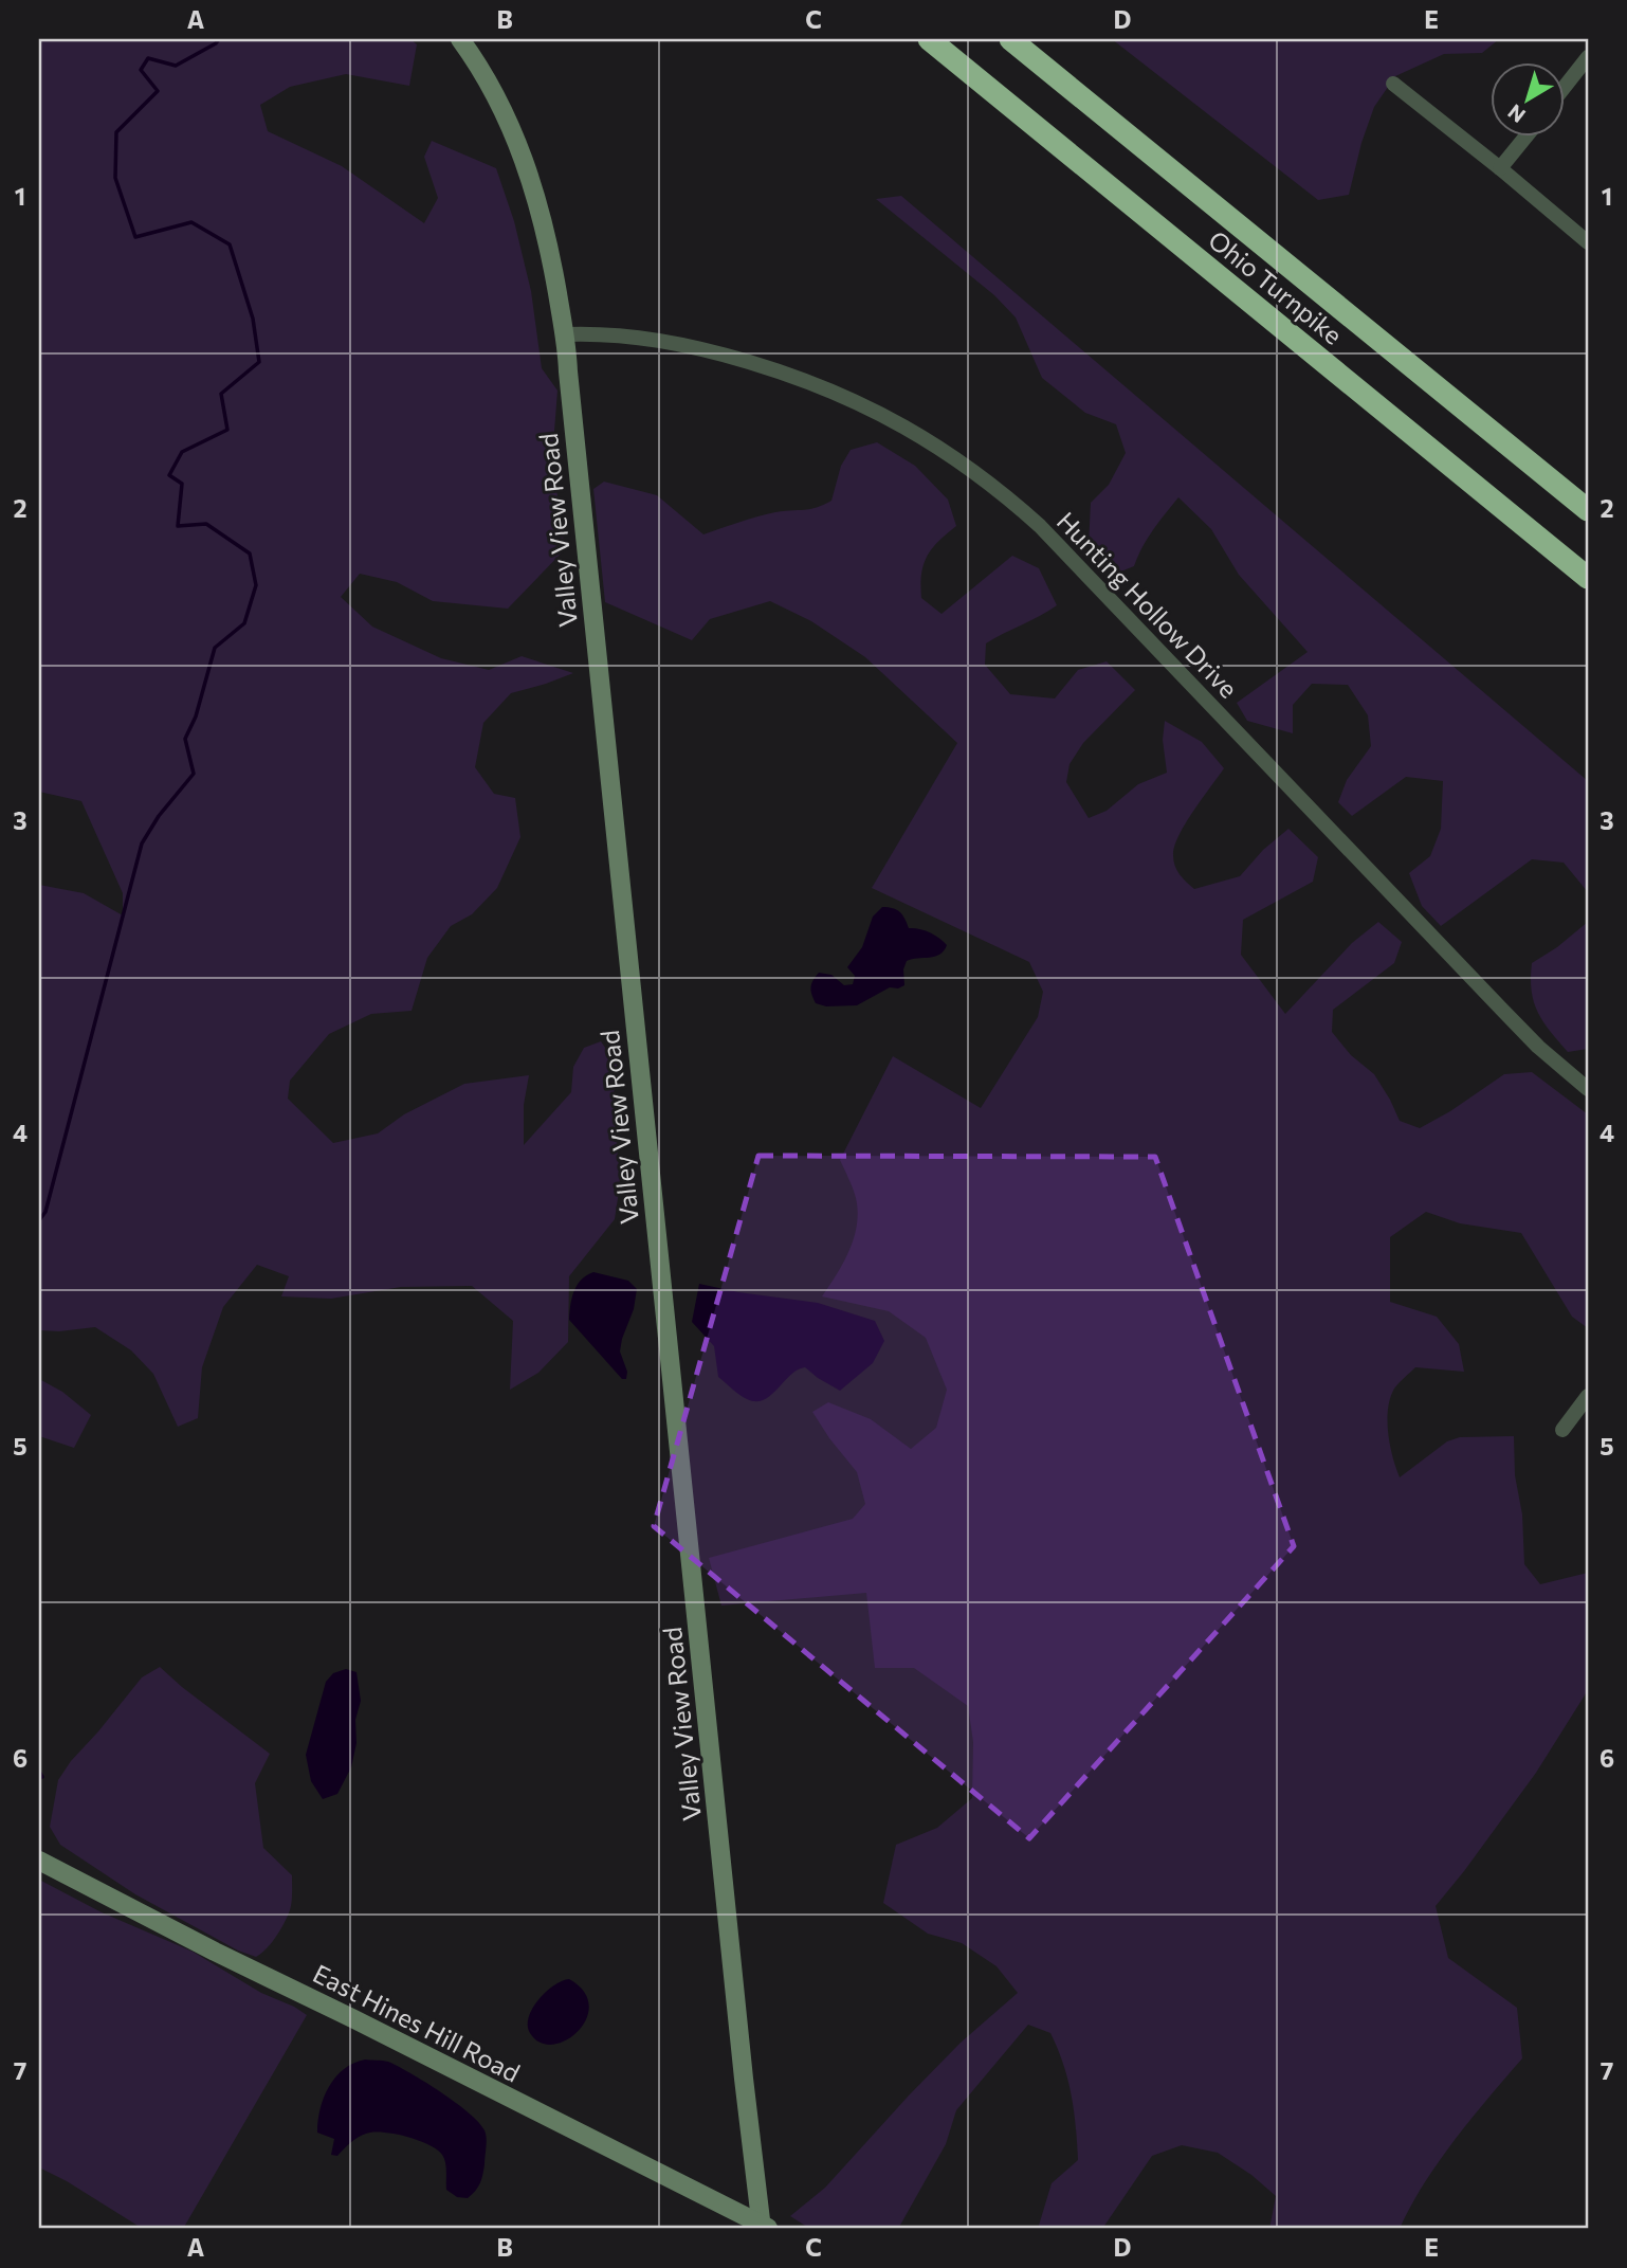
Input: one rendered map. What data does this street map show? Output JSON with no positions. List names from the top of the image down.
{
  "streets": {
    "highway": ["Ohio Turnpike"],
    "main road": ["Valley View Road", "East Hines Hill Road"],
    "street": ["Hunting Hollow Drive"]
  },
  "crossings": [
    ["Valley View Road", "Hunting Hollow Drive"],
    ["Valley View Road", "East Hines Hill Road"]
  ],
  "north": "bottom left",
  "grid": {
    "columns": [
      "A",
      "B",
      "C",
      "D",
      "E"
    ],
    "rows": [
      "1",
      "2",
      "3",
      "4",
      "5",
      "6",
      "7"
    ]
  }
}
